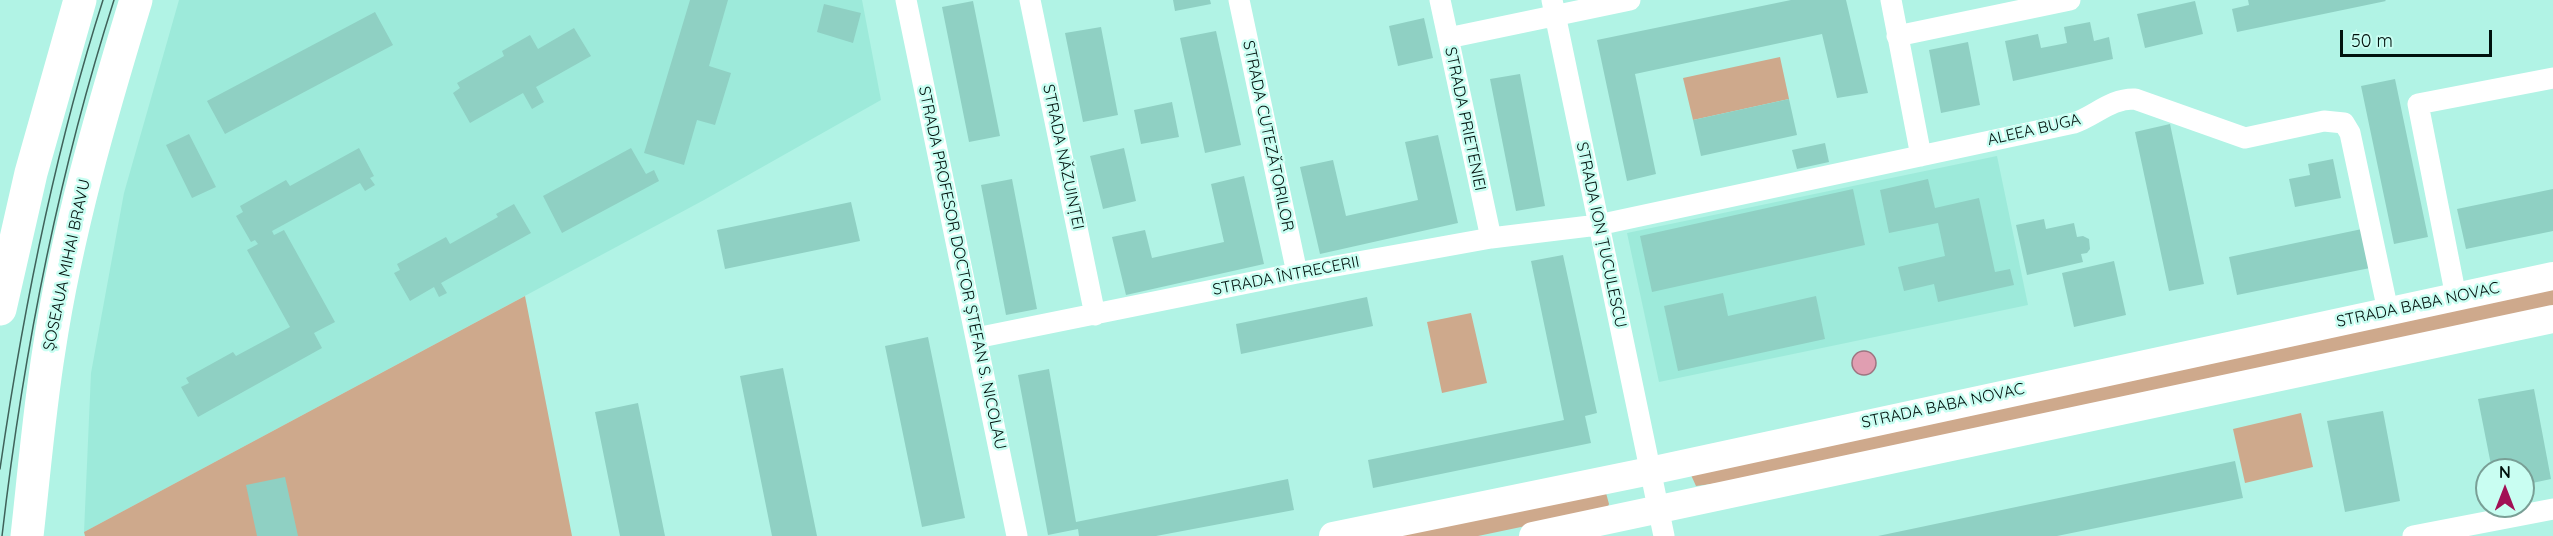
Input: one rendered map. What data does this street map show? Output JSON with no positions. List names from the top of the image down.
{
  "streets": {
    "main road": ["ȘOSEAUA MIHAI BRAVU", "STRADA BABA NOVAC"],
    "street": [
      "STRADA PRIETENIEI",
      "ALEEA BUGA",
      "STRADA CUTEZĂTORILOR",
      "STRADA NĂZUINȚEI",
      "STRADA ION ȚUCULESCU",
      "STRADA PROFESOR DOCTOR ȘTEFAN S. NICOLAU",
      "STRADA ÎNTRECERII"
    ]
  },
  "crossings": [
    ["STRADA PRIETENIEI", "STRADA ÎNTRECERII"],
    ["ALEEA BUGA", "STRADA ION ȚUCULESCU"],
    ["ALEEA BUGA", "STRADA ÎNTRECERII"],
    ["ALEEA BUGA", "STRADA BABA NOVAC"],
    ["STRADA CUTEZĂTORILOR", "STRADA ÎNTRECERII"],
    ["STRADA NĂZUINȚEI", "STRADA ÎNTRECERII"],
    ["STRADA ION ȚUCULESCU", "STRADA ÎNTRECERII"],
    ["STRADA ION ȚUCULESCU", "STRADA BABA NOVAC"],
    ["STRADA PROFESOR DOCTOR ȘTEFAN S. NICOLAU", "STRADA ÎNTRECERII"]
  ],
  "scale_bar": "50 m",
  "north": "top"
}
